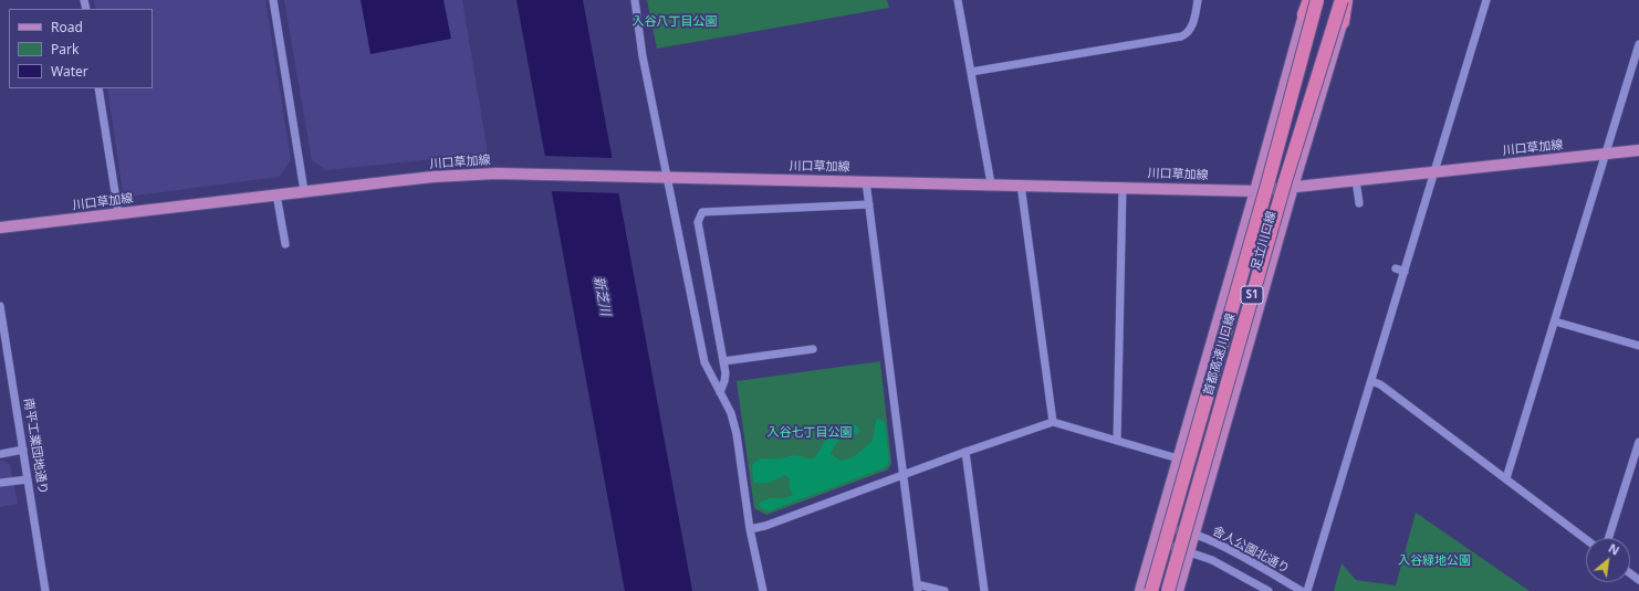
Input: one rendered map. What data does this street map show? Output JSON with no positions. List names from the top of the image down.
{
  "streets": {
    "highway": ["S1", "首都高速川口線"],
    "main road": ["川口草加線", "足立川口線"],
    "street": ["南平工業団地通り", "舎人公園北通り"]
  },
  "crossings": [
    ["川口草加線", "足立川口線"],
    ["足立川口線", "舎人公園北通り"]
  ],
  "water": ["新芝川"],
  "parks": ["入谷八丁目公園", "入谷七丁目公園", "入谷緑地公園"],
  "legend": ["Road", "Park", "Water"],
  "north": "top right"
}
